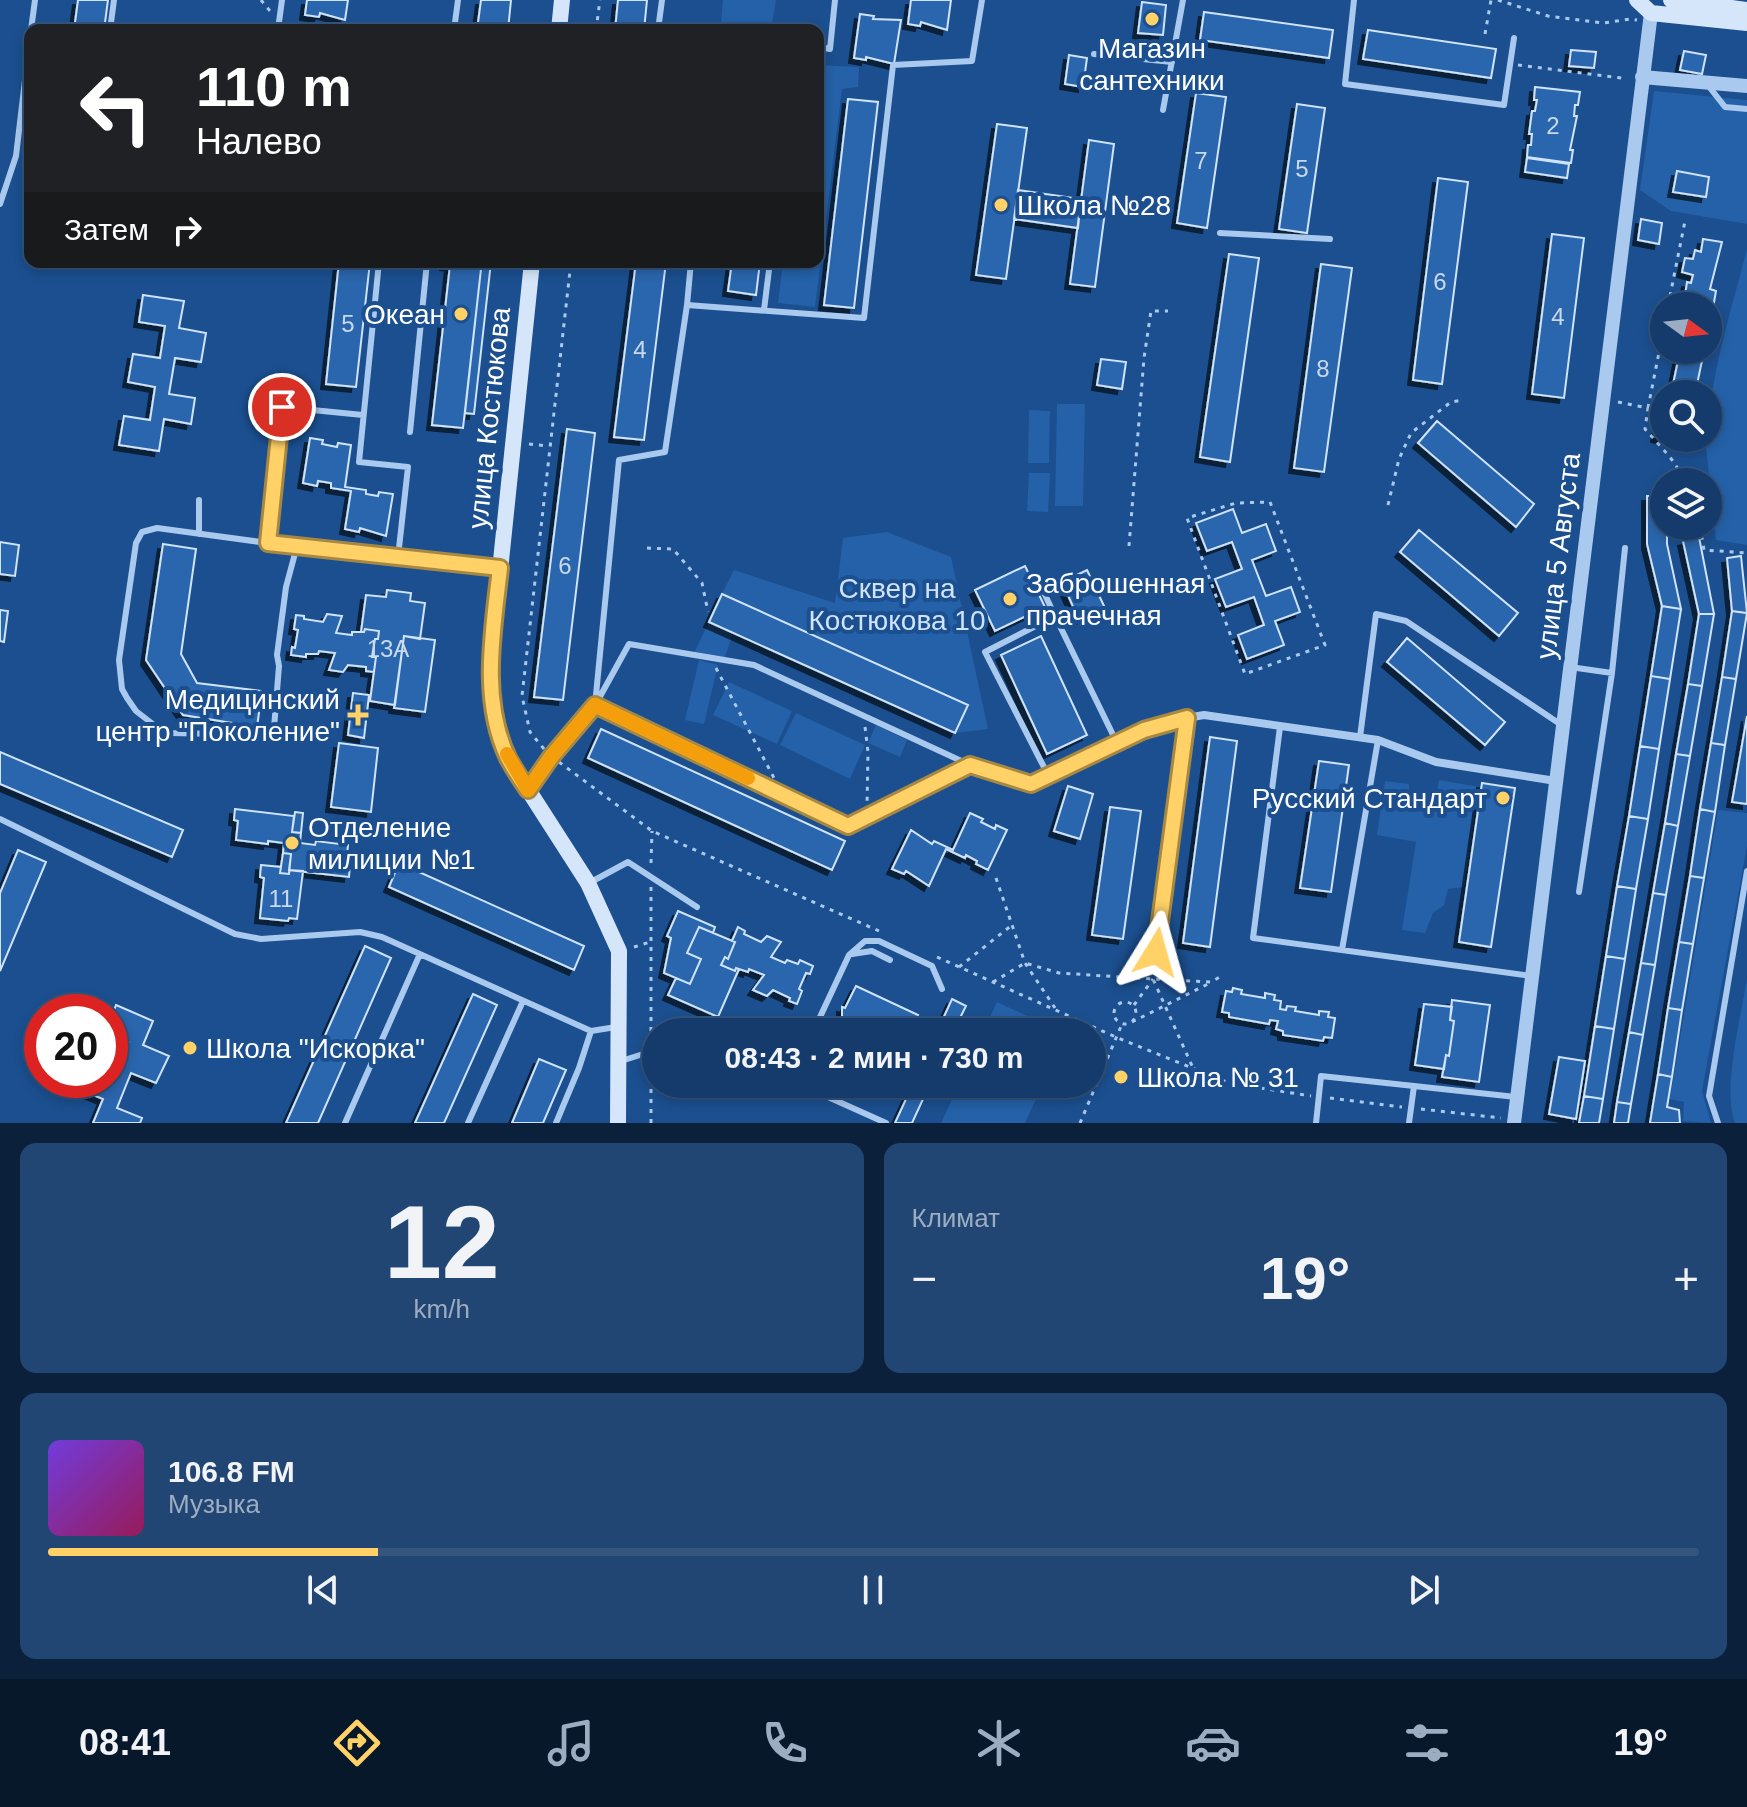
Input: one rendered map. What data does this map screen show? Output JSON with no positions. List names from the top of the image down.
{
  "streets": {
    "main road": ["улица Костюкова"],
    "street": ["улица 5 Августа"]
  },
  "parks": ["Сквер на Костюкова 10"],
  "places": {
    "other": [
      "Магазин сантехники",
      "Школа №28",
      "Океан",
      "Заброшенная прачечная",
      "Русский Стандарт",
      "Отделение милиции №1",
      "Школа \"Искорка\"",
      "Школа № 31"
    ],
    "health": ["Медицинский центр \"Поколение\""]
  },
  "house_numbers": [
    "2",
    "7",
    "5",
    "6",
    "4",
    "5",
    "4",
    "8",
    "6",
    "13А",
    "11"
  ],
  "north": "right",
  "page": {
    "turn": ["110 m", "Налево"],
    "then": "Затем",
    "limit": "20",
    "trip": "08:43 · 2 мин · 730 m",
    "tile": [
      ["12", "km/h"],
      "Климат"
    ],
    "heat": ["−", "19°", "+"],
    "song": ["106.8 FM", "Музыка"],
    "tabs": ["08:41", "19°"]
  }
}
